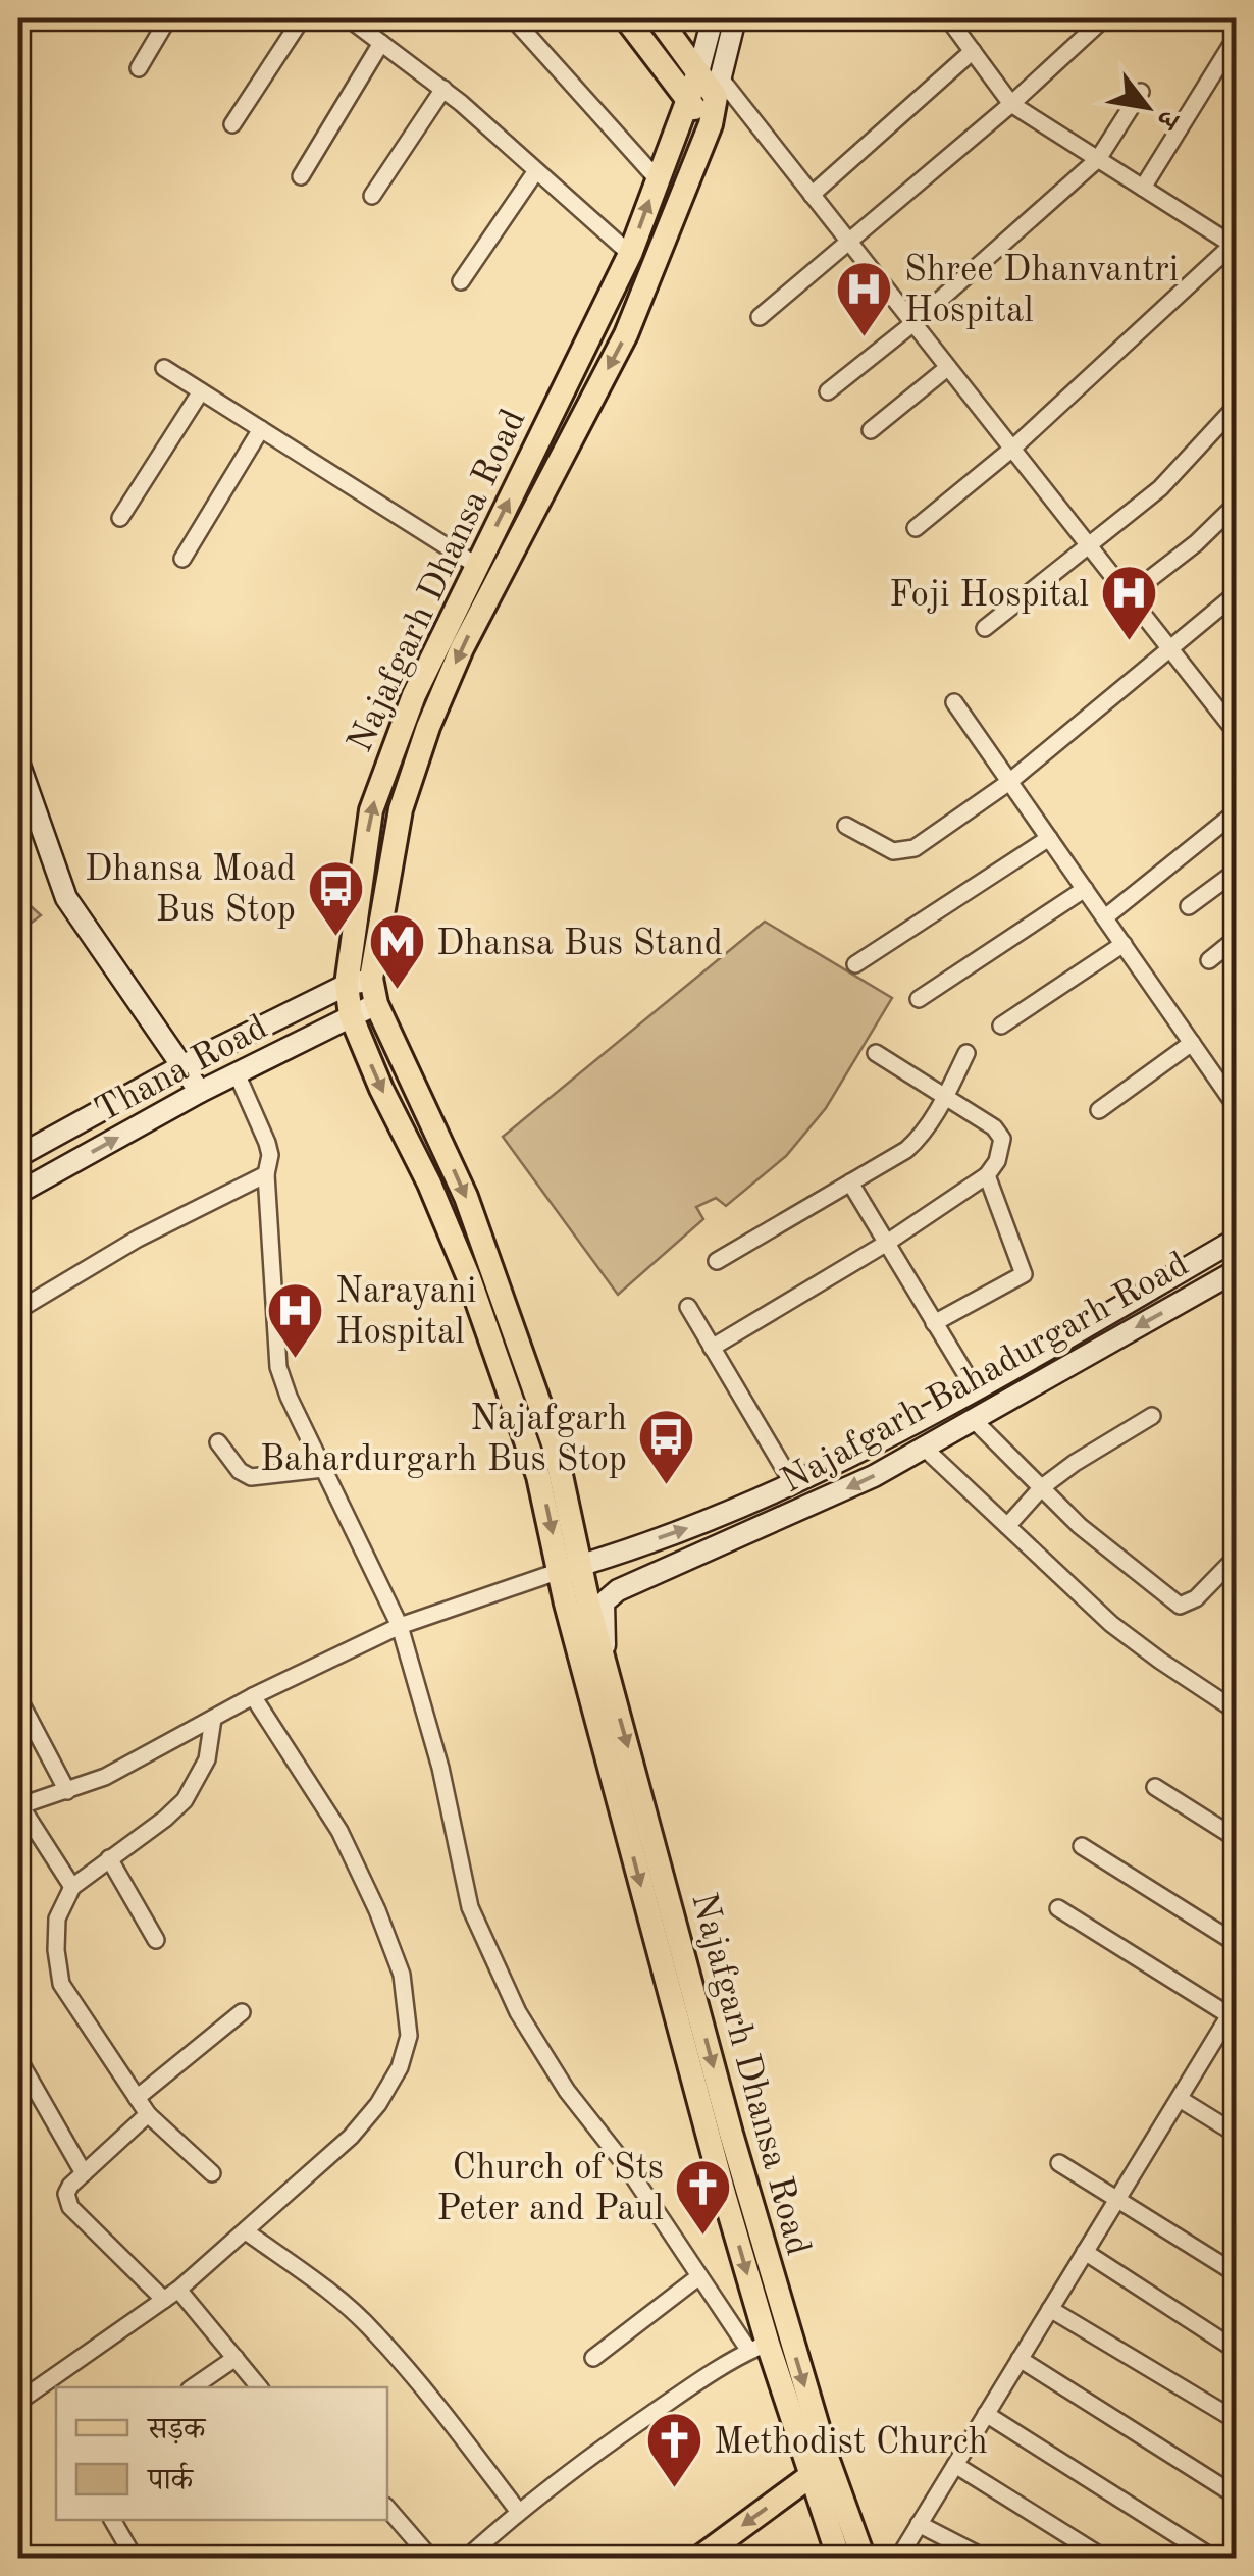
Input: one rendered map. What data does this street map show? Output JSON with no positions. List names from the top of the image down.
{
  "streets": {
    "main road": ["Najafgarh Dhansa Road", "Thana Road", "Najafgarh Bahadurgarh Road"]
  },
  "crossings": [
    ["Najafgarh Dhansa Road", "Thana Road"],
    ["Najafgarh Dhansa Road", "Najafgarh Bahadurgarh Road"]
  ],
  "places": {
    "hospital": ["Shree Dhanvantri Hospital", "Foji Hospital", "Narayani Hospital"],
    "bus stop": ["Dhansa Moad Bus Stop", "Najafgarh Bahardurgarh Bus Stop"],
    "metro station": ["Dhansa Bus Stand"],
    "church": ["Church of Sts Peter and Paul", "Methodist Church"]
  },
  "legend": ["सड़क", "पार्क"],
  "north": "bottom right"
}
